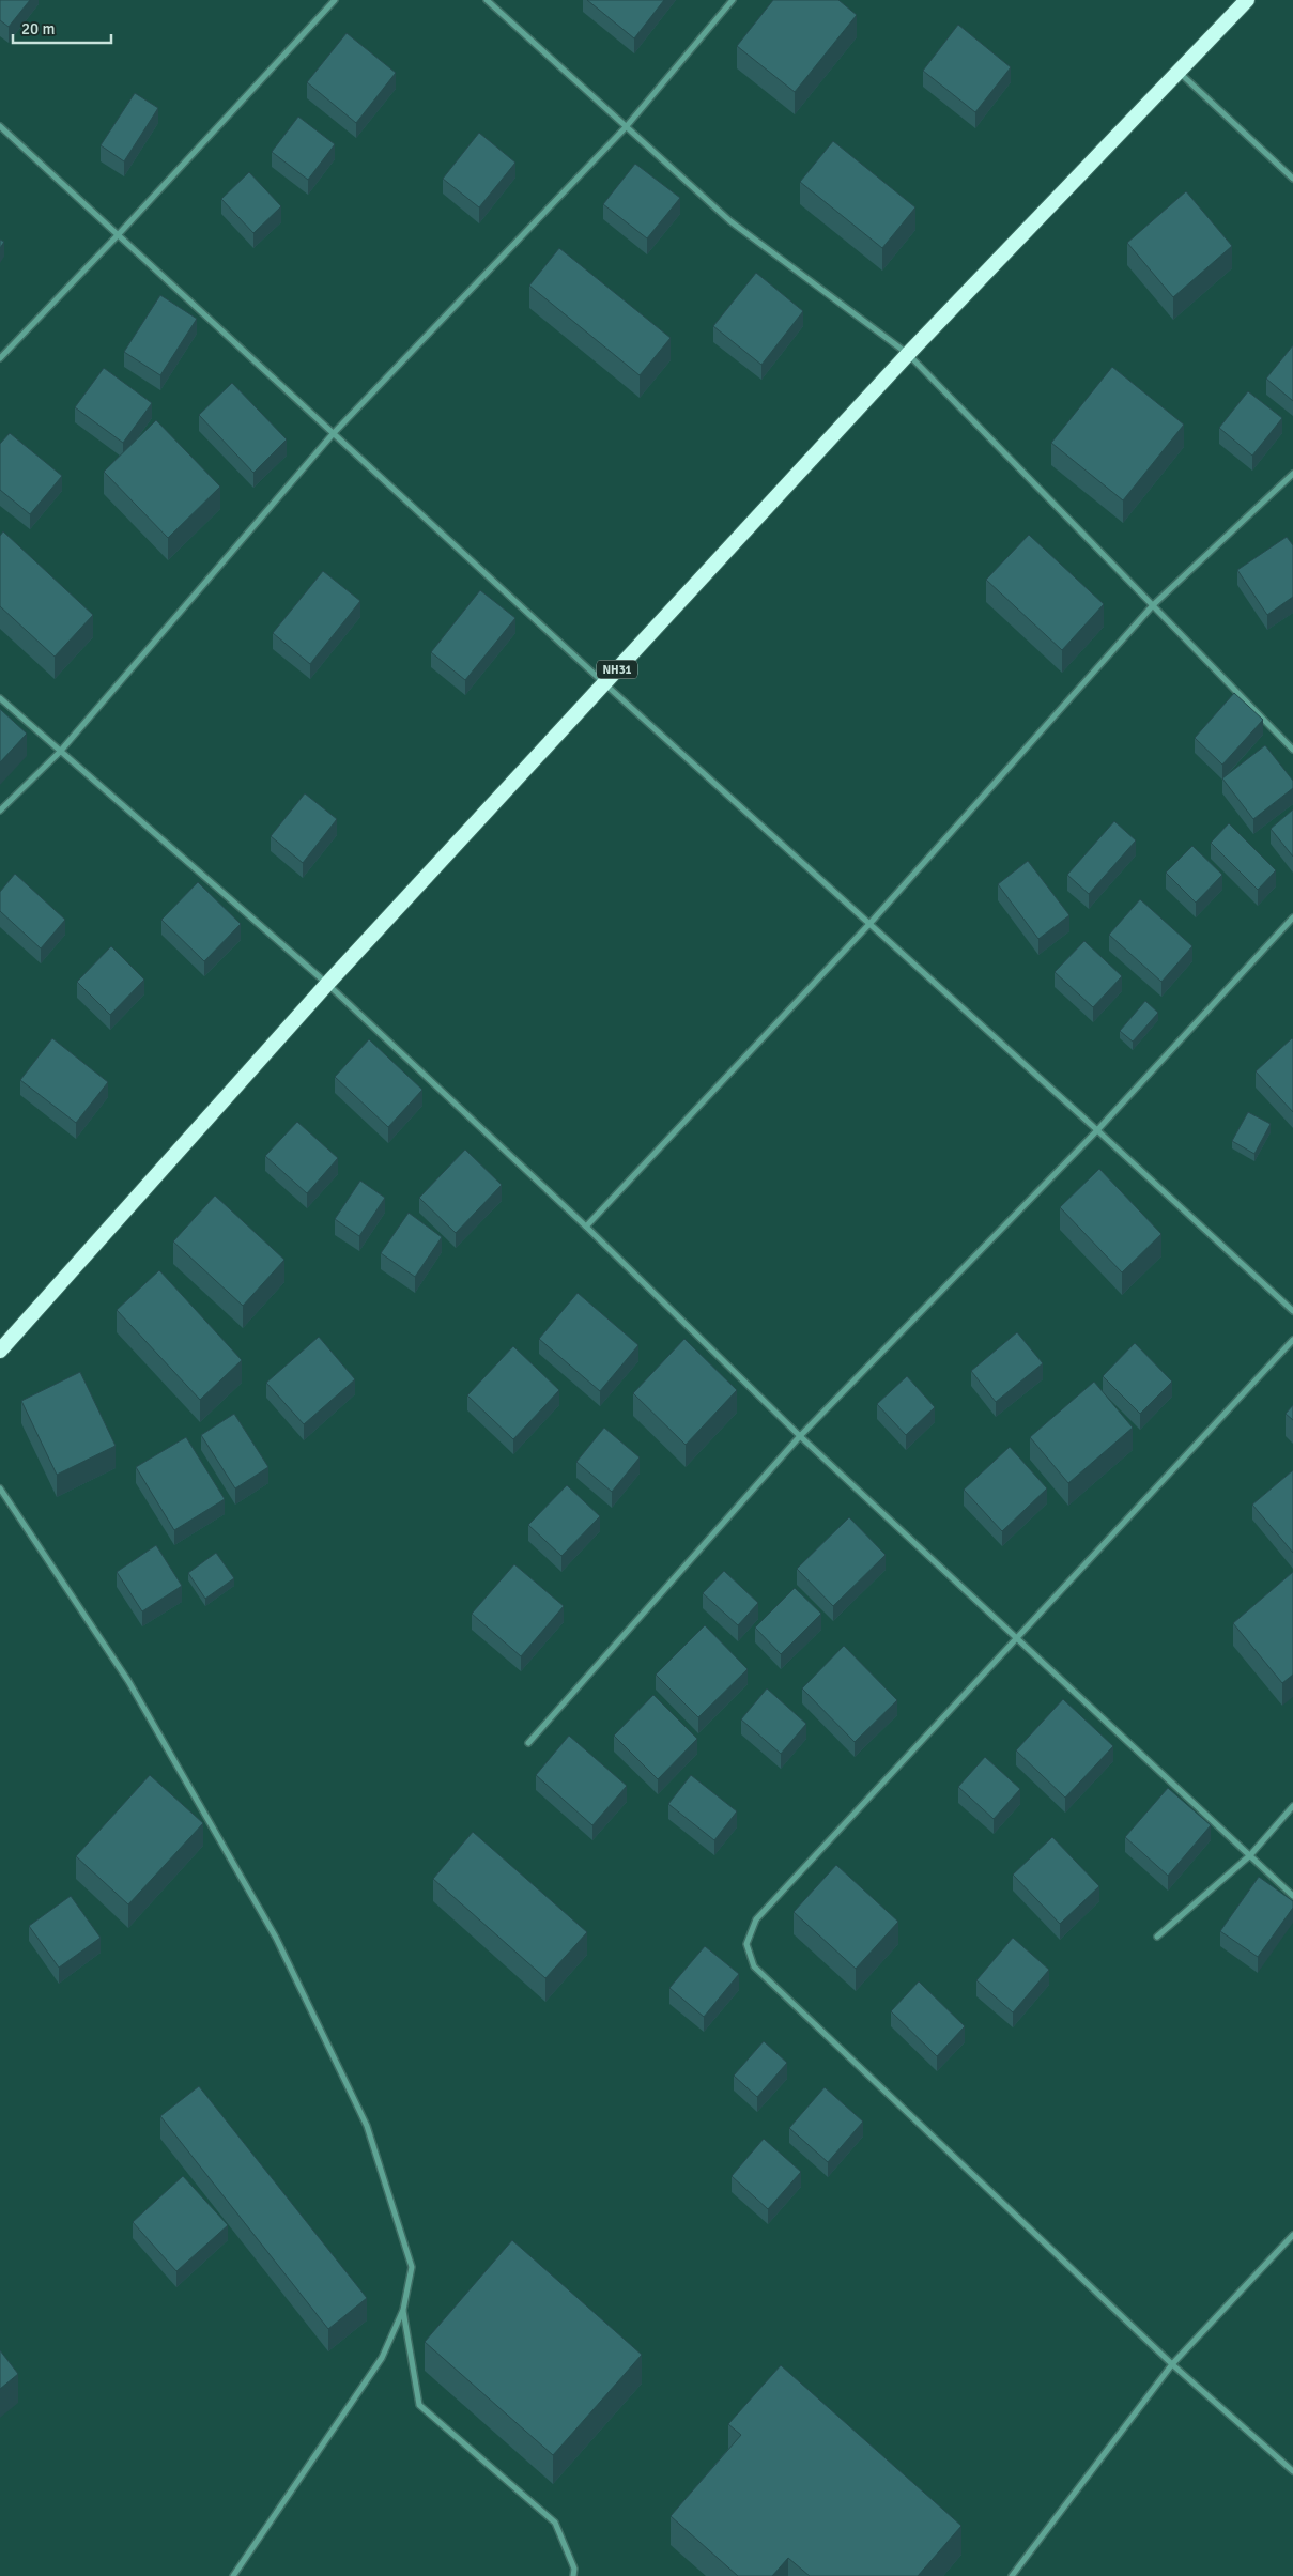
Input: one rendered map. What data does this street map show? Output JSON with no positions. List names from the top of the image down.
{
  "streets": {
    "highway": ["NH31"]
  },
  "scale_bar": "20 m"
}
